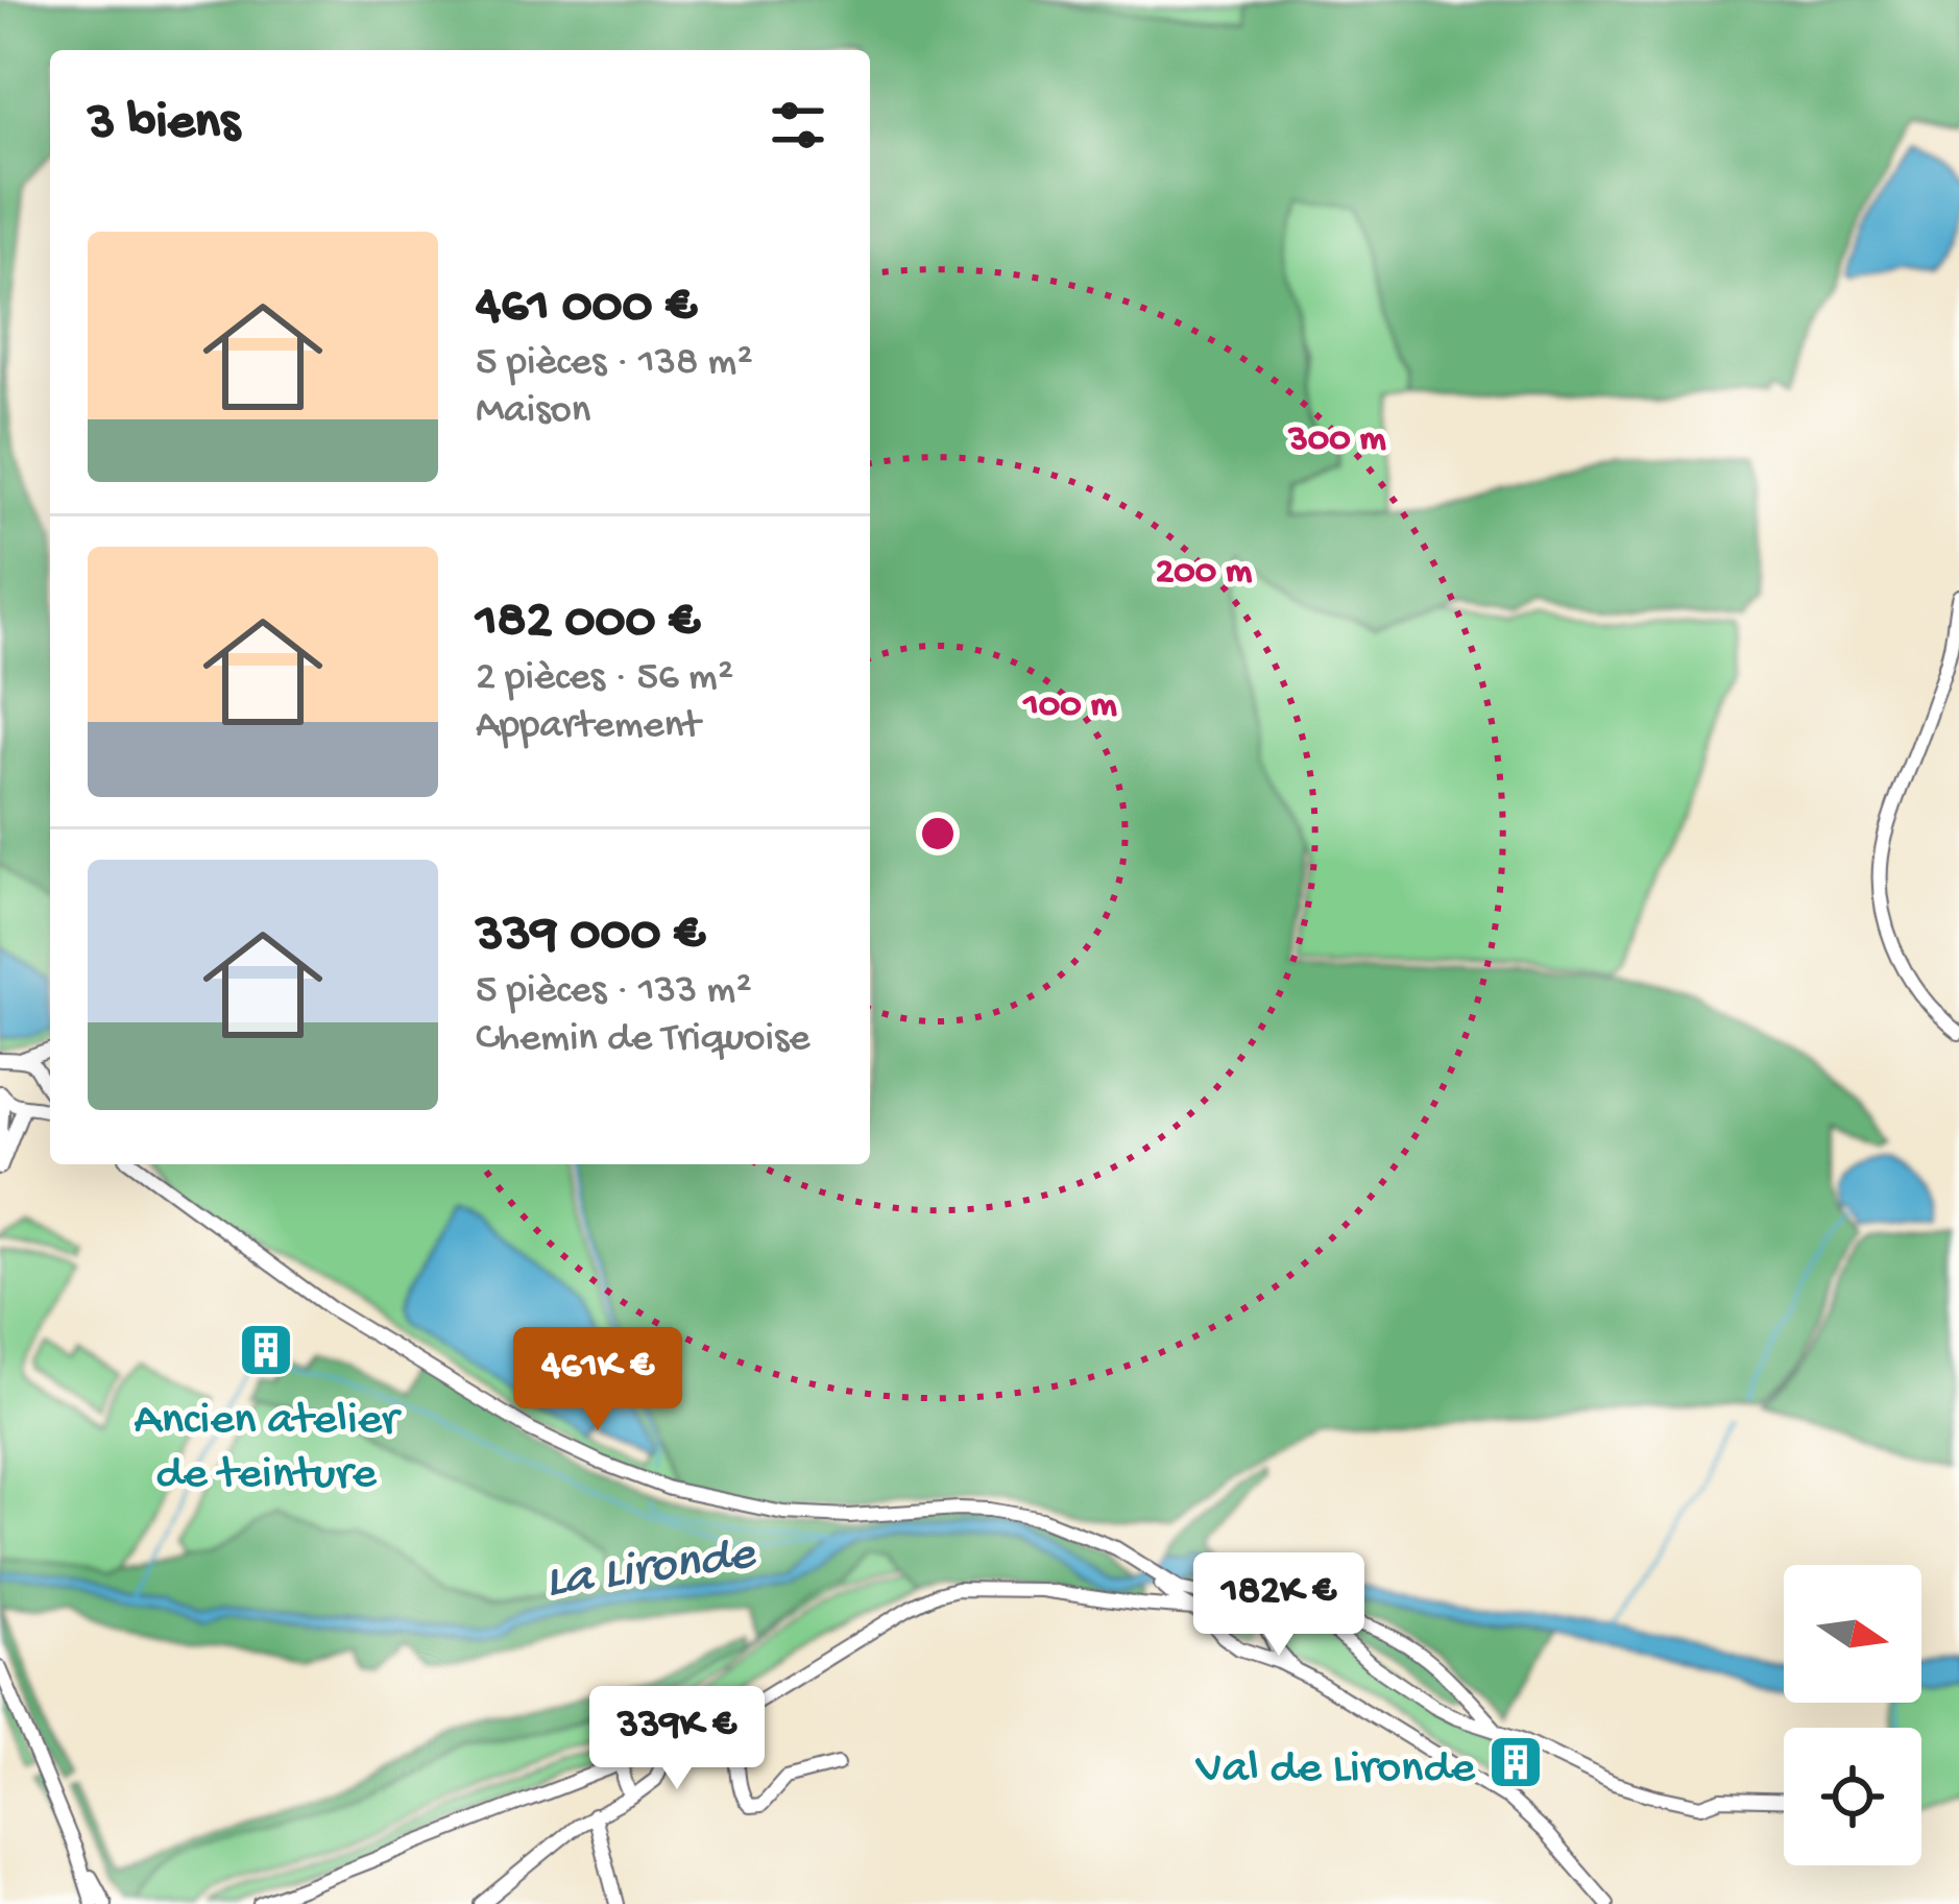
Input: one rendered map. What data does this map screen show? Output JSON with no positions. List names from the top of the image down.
{
  "water": ["La Lironde"],
  "places": {
    "building": ["Ancien atelier de teinture", "Val de Lironde"]
  },
  "north": "right",
  "page": {
    "heading": "3 biens",
    "list": [
      {
        "name": "461 000 €",
        "note": "5 pièces · 138 m² · Maison"
      },
      {
        "name": "182 000 €",
        "note": "2 pièces · 56 m² · Appartement"
      },
      {
        "name": "339 000 €",
        "note": "5 pièces · 133 m² · Chemin de Triquoise"
      }
    ],
    "price": ["461K €", "182K €", "339K €"]
  },
  "rings": ["300 m", "200 m", "100 m"]
}
